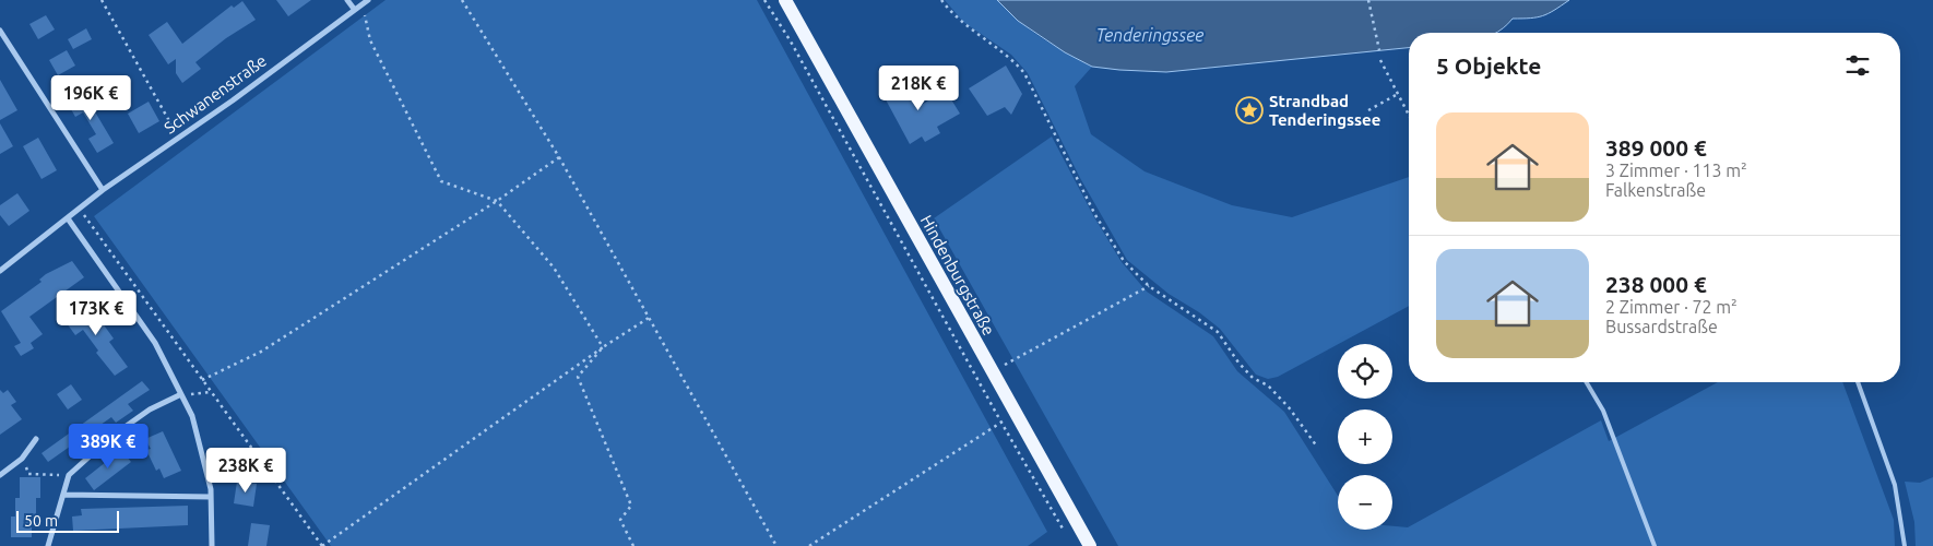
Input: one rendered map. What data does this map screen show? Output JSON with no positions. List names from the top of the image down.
{
  "streets": {
    "main road": ["Hindenburgstraße"],
    "street": ["Schwanenstraße"]
  },
  "water": ["Tenderingssee"],
  "places": {
    "place": ["Strandbad Tenderingssee"]
  },
  "scale_bar": "50 m",
  "page": {
    "heading": "5 Objekte",
    "price": [
      "218K €",
      "196K €",
      "173K €",
      "389K €",
      "238K €"
    ],
    "list": [
      {
        "name": "389 000 €",
        "note": "3 Zimmer · 113 m² · Falkenstraße"
      },
      {
        "name": "238 000 €",
        "note": "2 Zimmer · 72 m² · Bussardstraße"
      }
    ],
    "map_buttons": ["+", "−"],
    "scale": "50 m"
  }
}
